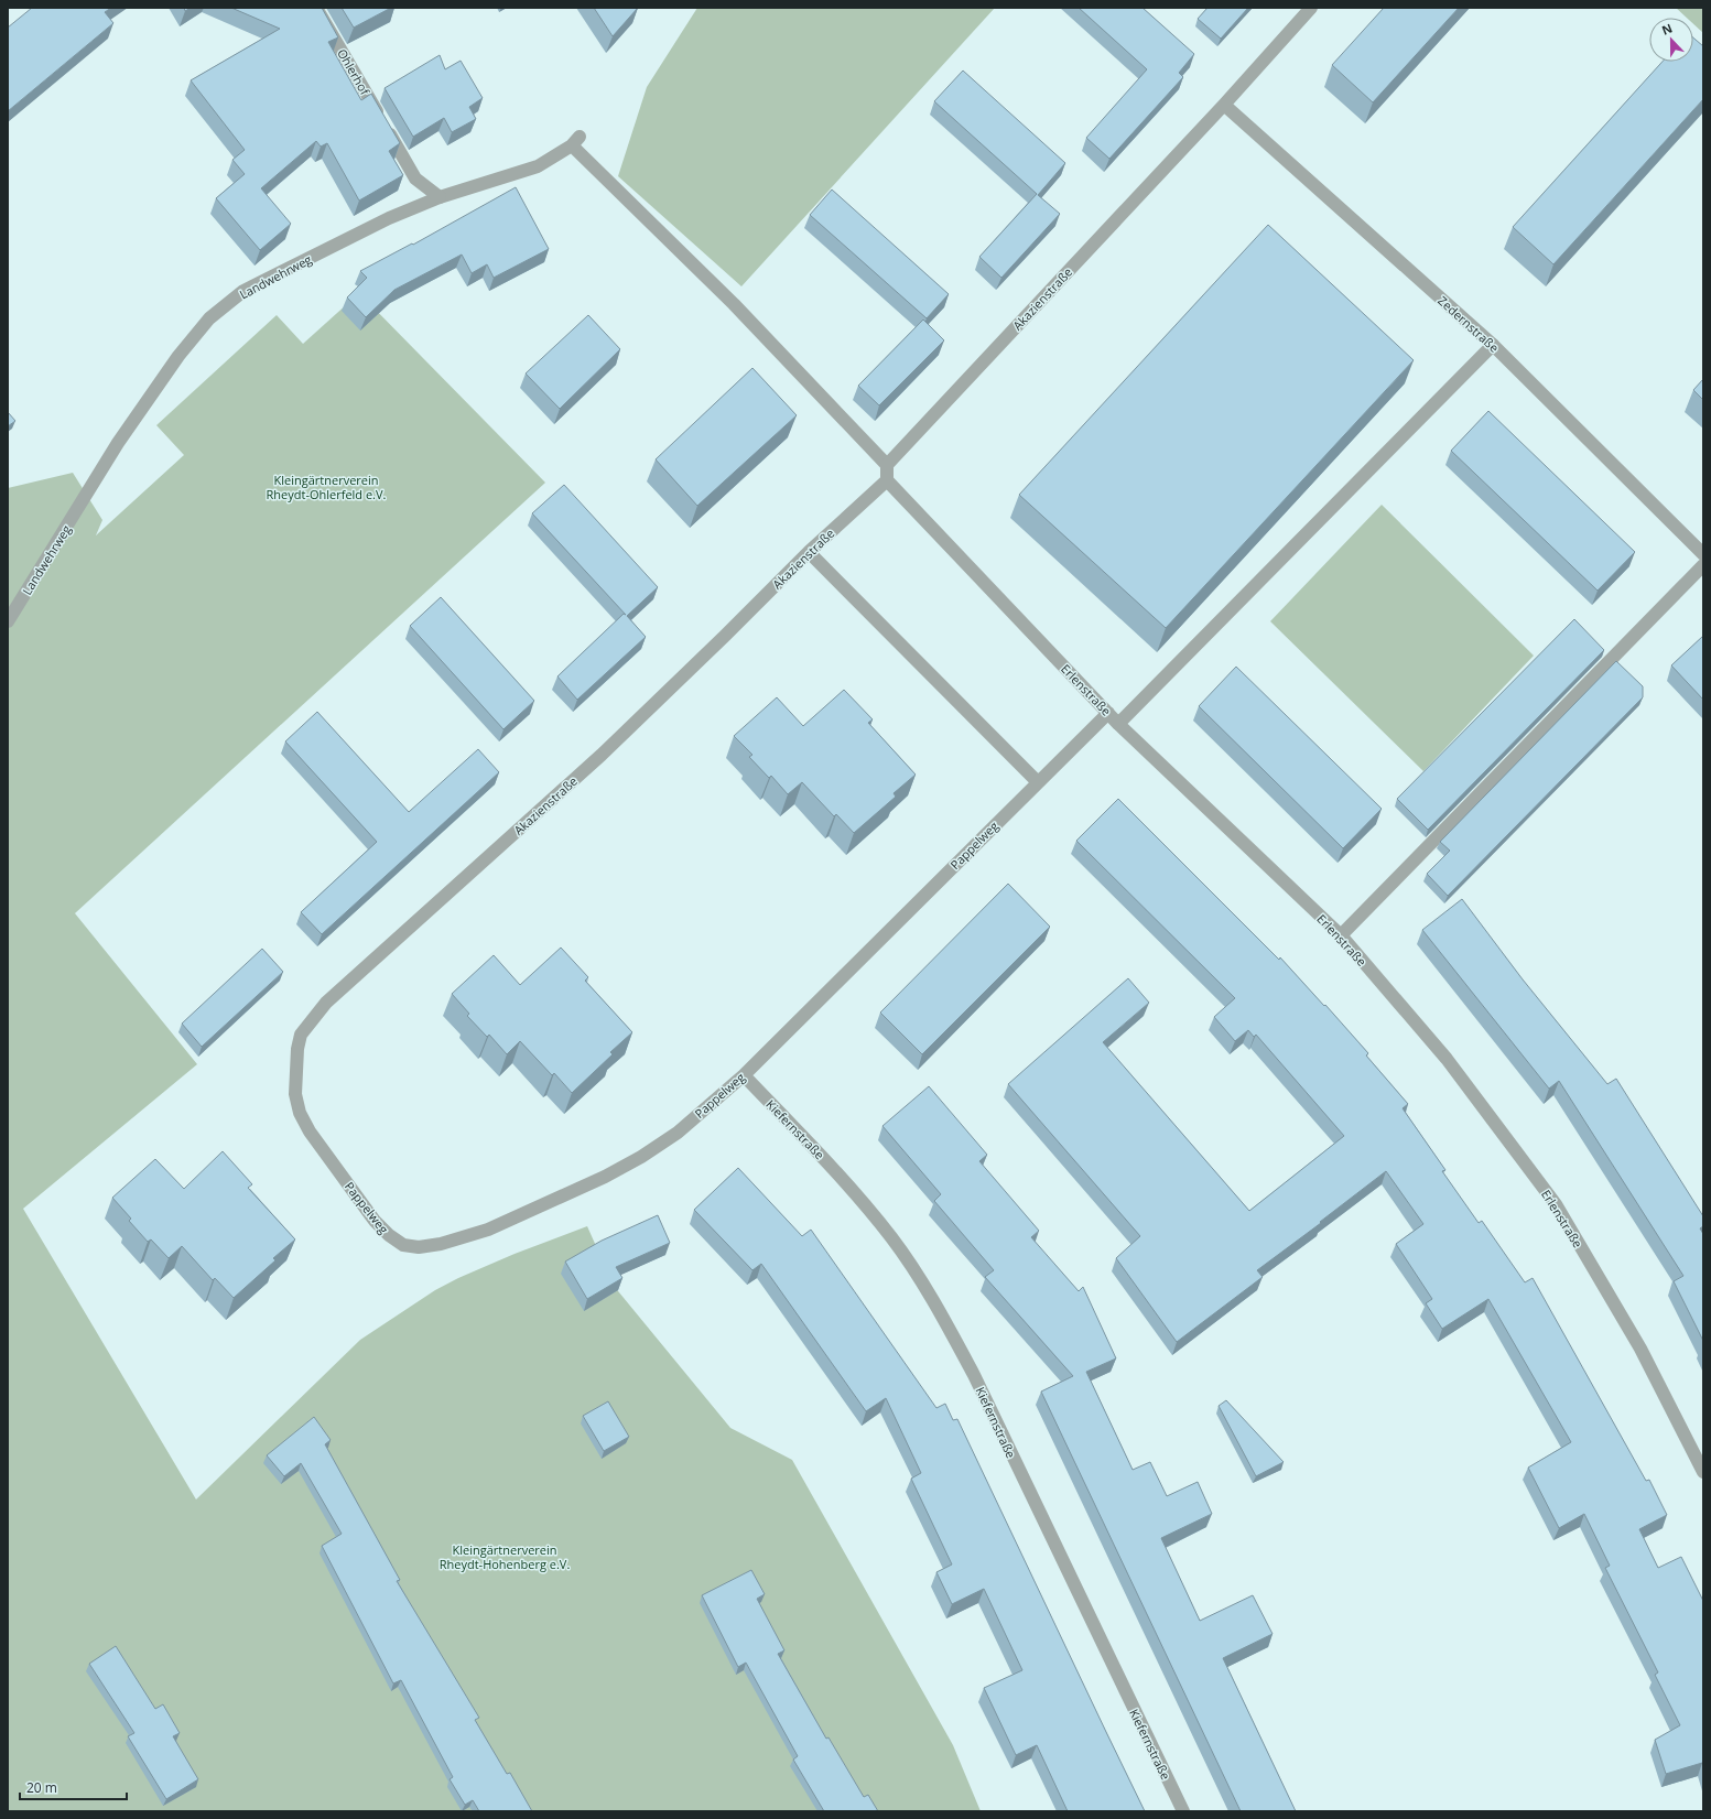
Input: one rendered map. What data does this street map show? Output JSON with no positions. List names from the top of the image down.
{
  "streets": {
    "street": [
      "Ohlerhof",
      "Landwehrweg",
      "Akazienstraße",
      "Zedernstraße",
      "Erlenstraße",
      "Pappelweg",
      "Kiefernstraße"
    ]
  },
  "crossings": [
    ["Ohlerhof", "Landwehrweg"],
    ["Landwehrweg", "Akazienstraße"],
    ["Akazienstraße", "Zedernstraße"],
    ["Akazienstraße", "Erlenstraße"],
    ["Akazienstraße", "Pappelweg"],
    ["Erlenstraße", "Pappelweg"],
    ["Pappelweg", "Kiefernstraße"]
  ],
  "parks": ["Kleingärtnerverein Rheydt-Ohlerfeld e.V.", "Kleingärtnerverein Rheydt-Hohenberg e.V."],
  "scale_bar": "20 m",
  "north": "top"
}
